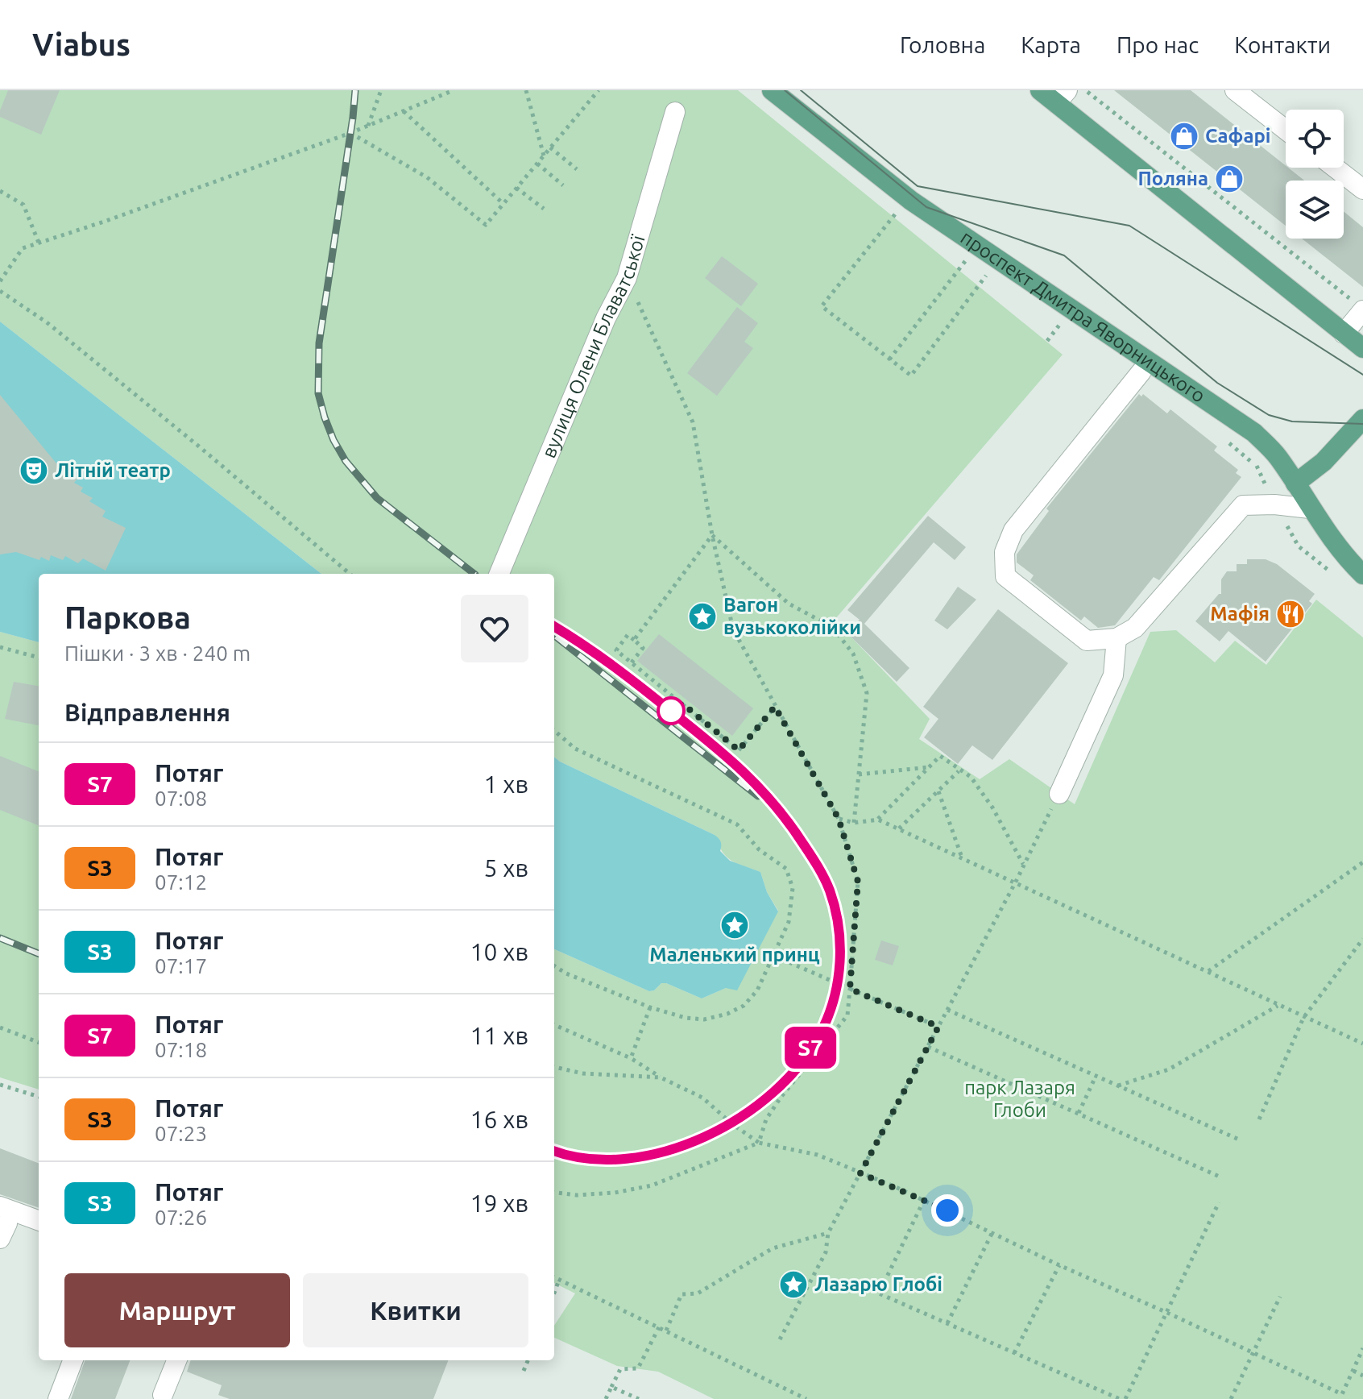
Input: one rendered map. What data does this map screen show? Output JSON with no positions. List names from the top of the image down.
{
  "streets": {
    "main road": ["проспект Дмитра Яворницького"],
    "street": ["вулиця Олени Блаватської"]
  },
  "parks": ["парк Лазаря Глоби"],
  "places": {
    "shop": ["Сафарі", "Поляна"],
    "theatre": ["Літній театр"],
    "restaurant": ["Мафія"],
    "place": ["Вагон вузькоколійки", "Маленький принц", "Лазарю Глобі"]
  },
  "page": {
    "header": "Viabus",
    "nav": [
      "Головна",
      "Карта",
      "Про нас",
      "Контакти"
    ],
    "on_map": "S7",
    "heading": [
      ["Паркова", "Пішки · 3 хв · 240 m"],
      "Відправлення"
    ],
    "list": [
      {
        "mark": "S7",
        "name": "Потяг",
        "note": "07:08",
        "value": "1 хв"
      },
      {
        "mark": "S3",
        "name": "Потяг",
        "note": "07:12",
        "value": "5 хв"
      },
      {
        "mark": "S3",
        "name": "Потяг",
        "note": "07:17",
        "value": "10 хв"
      },
      {
        "mark": "S7",
        "name": "Потяг",
        "note": "07:18",
        "value": "11 хв"
      },
      {
        "mark": "S3",
        "name": "Потяг",
        "note": "07:23",
        "value": "16 хв"
      },
      {
        "mark": "S3",
        "name": "Потяг",
        "note": "07:26",
        "value": "19 хв"
      }
    ],
    "buttons": ["Маршрут", "Квитки"]
  }
}
